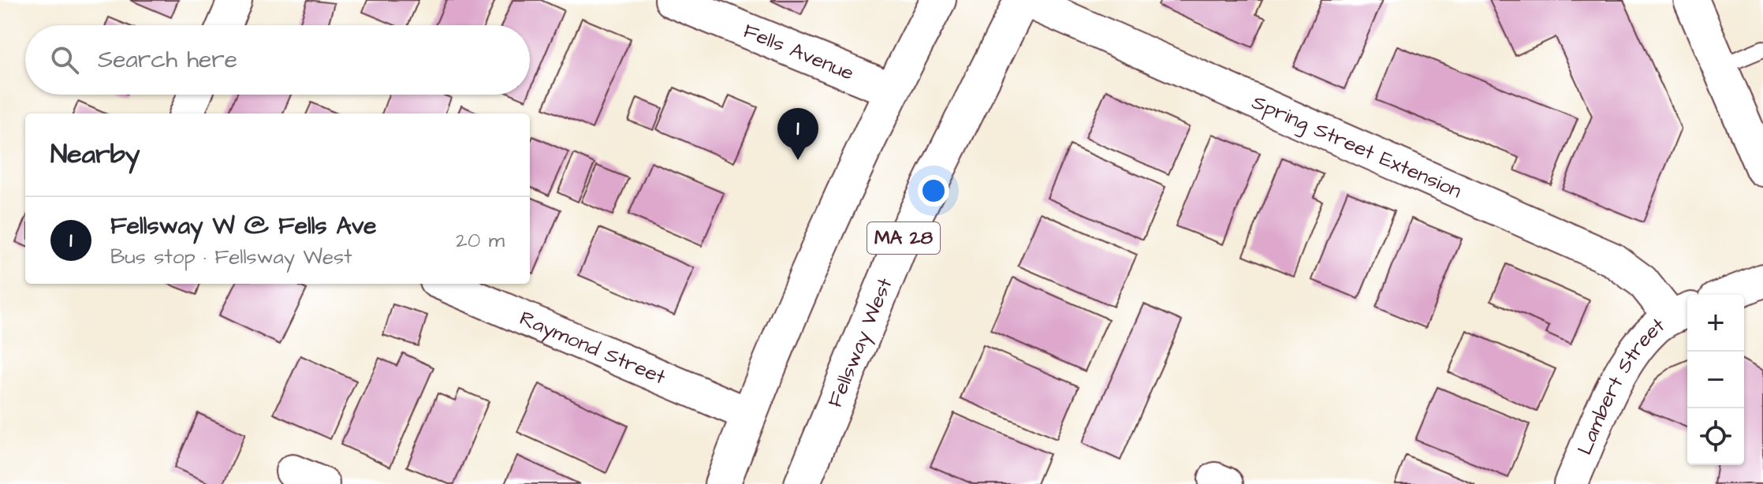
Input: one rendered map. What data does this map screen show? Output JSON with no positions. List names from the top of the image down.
{
  "streets": {
    "main road": ["Fells Avenue", "MA 28", "Fellsway West"],
    "street": ["Spring Street Extension", "Raymond Street", "Lambert Street"]
  },
  "crossings": [
    ["Spring Street Extension", "Fellsway West"],
    ["Spring Street Extension", "Lambert Street"]
  ],
  "page": {
    "search": "Search here",
    "pins": "1",
    "heading": "Nearby",
    "list": [
      {
        "mark": "1",
        "name": "Fellsway W @ Fells Ave",
        "note": "Bus stop · Fellsway West",
        "value": "20 m"
      }
    ],
    "map_buttons": ["+", "−"]
  }
}
